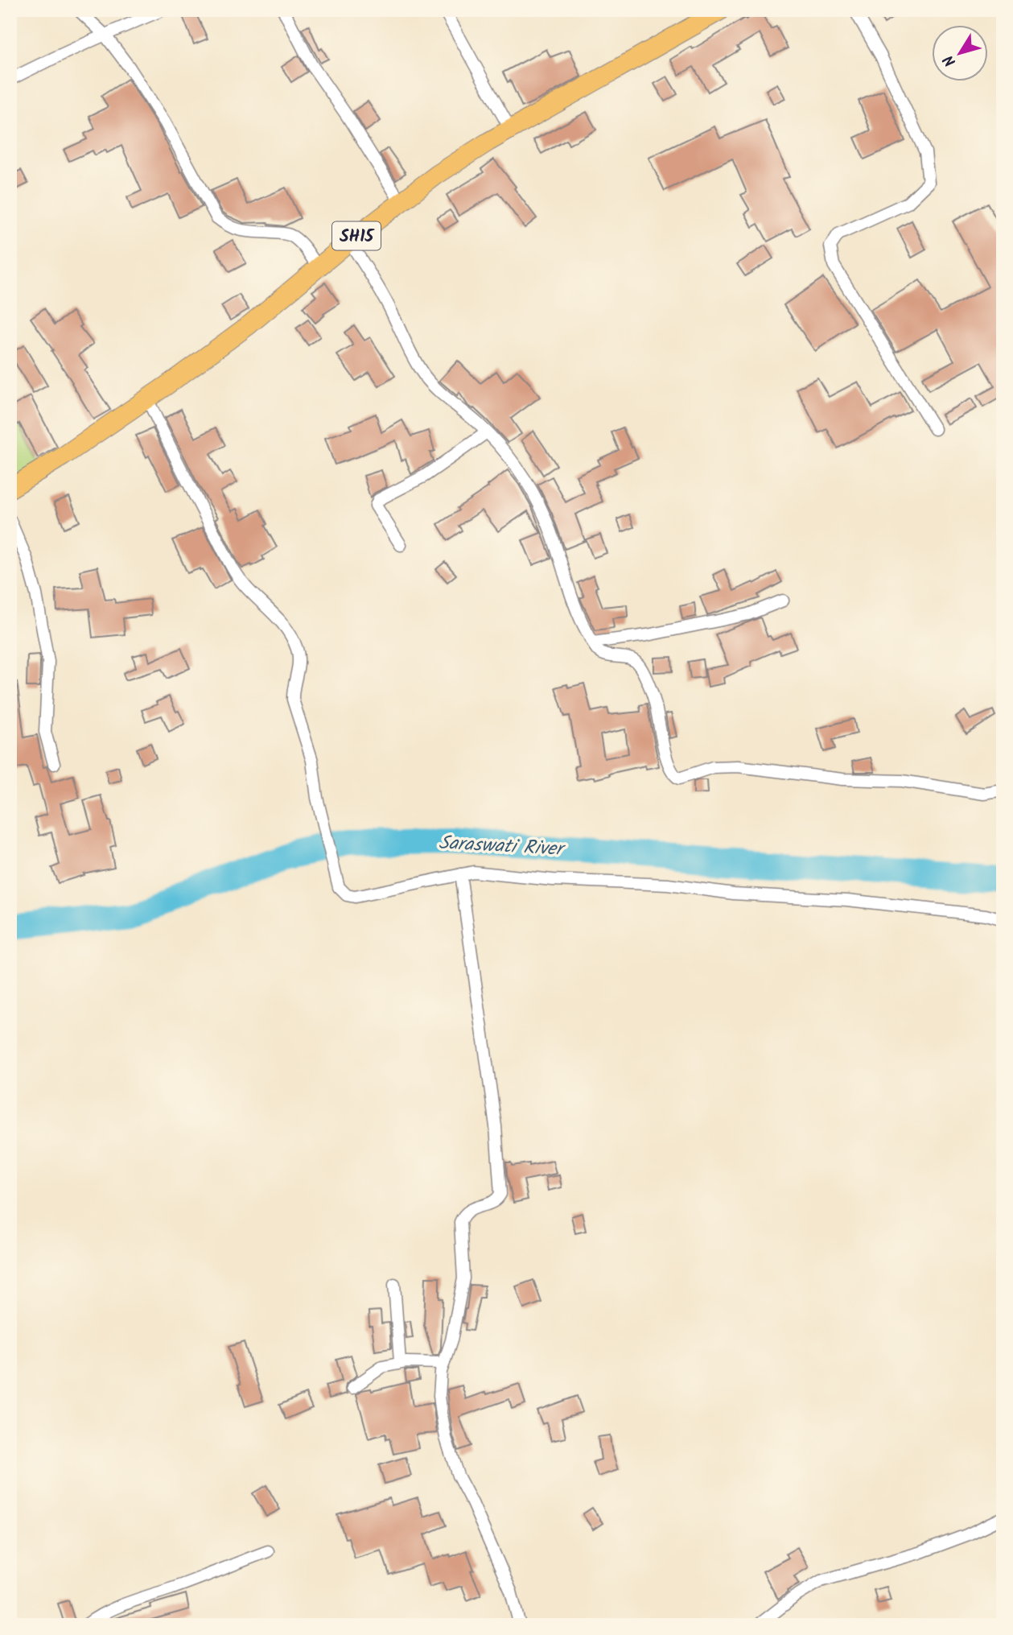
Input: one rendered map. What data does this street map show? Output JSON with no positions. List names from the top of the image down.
{
  "streets": {
    "main road": ["SH15"]
  },
  "water": ["Saraswati River"],
  "north": "bottom left"
}
